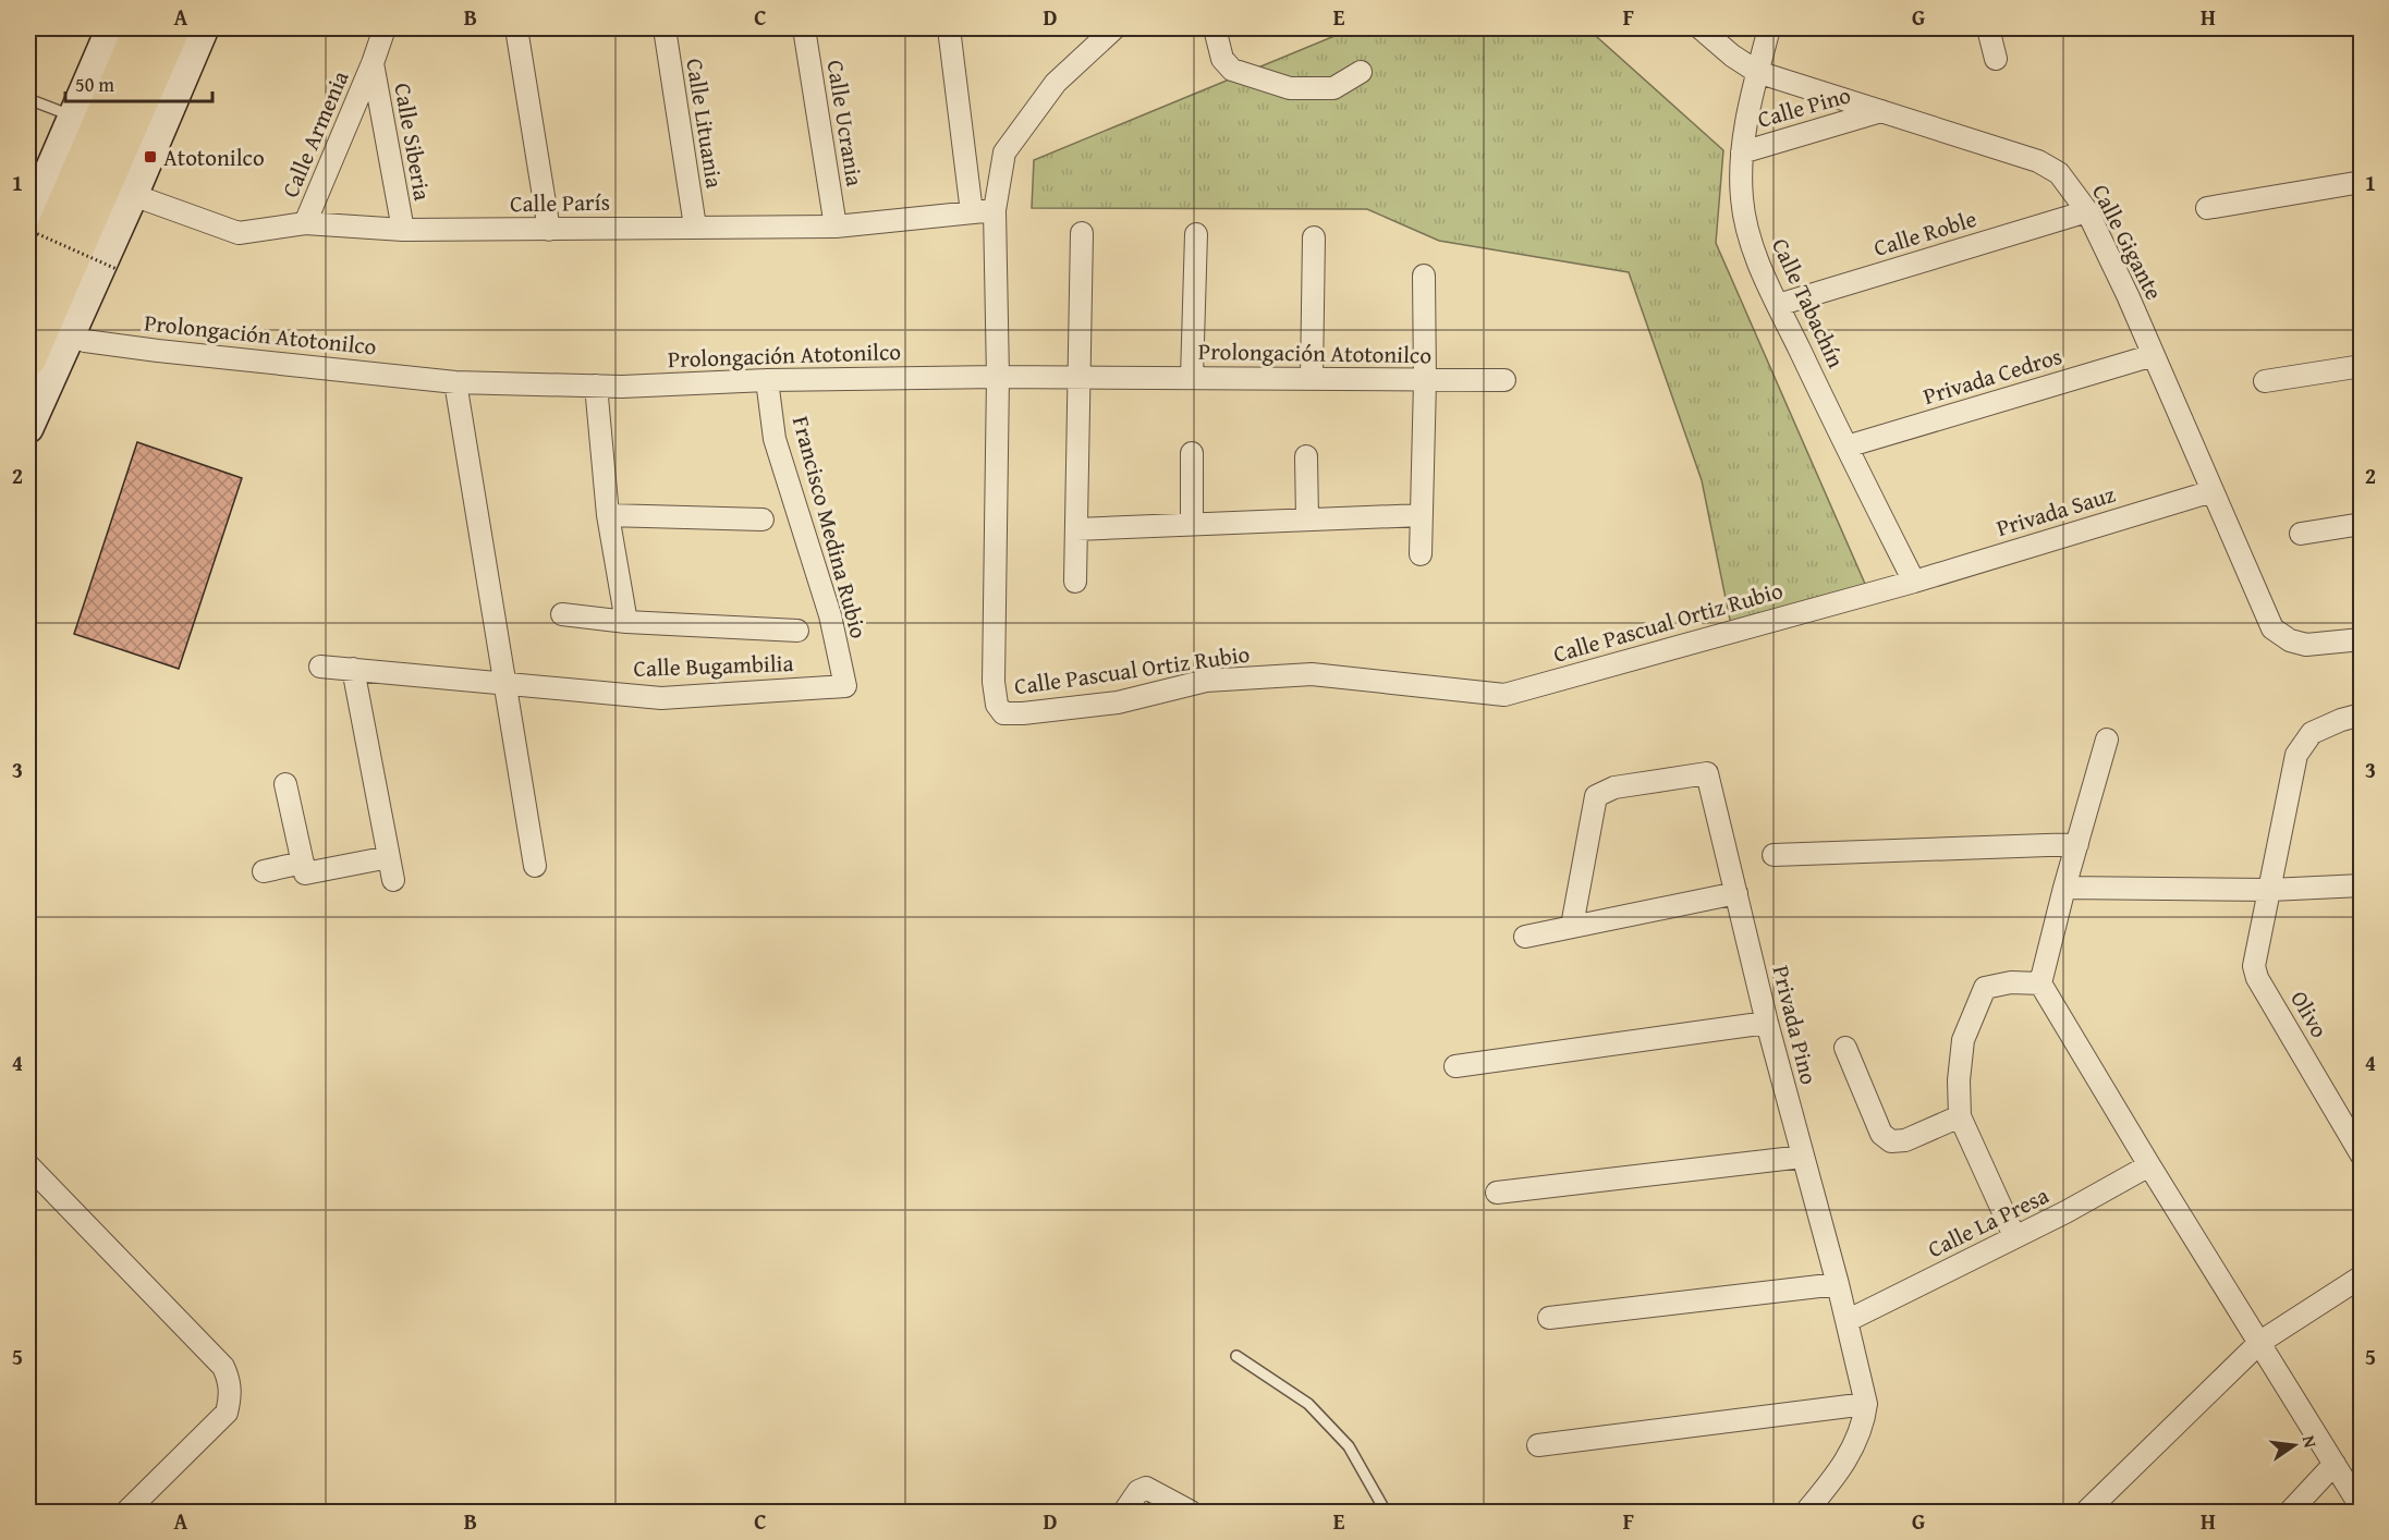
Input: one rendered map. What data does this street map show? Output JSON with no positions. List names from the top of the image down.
{
  "streets": {
    "street": [
      "Calle Pino",
      "Calle Lituania",
      "Calle Ucrania",
      "Calle Armenia",
      "Calle Siberia",
      "Calle París",
      "Calle Roble",
      "Calle Gigante",
      "Calle Tabachín",
      "Prolongación Atotonilco",
      "Privada Cedros",
      "Privada Sauz",
      "Francisco Medina Rubio",
      "Calle Pascual Ortiz Rubio",
      "Calle Bugambilia",
      "Olivo",
      "Privada Pino",
      "Calle La Presa"
    ]
  },
  "crossings": [
    ["Calle Pino", "Calle Gigante"],
    ["Calle Pino", "Calle Tabachín"],
    ["Calle Lituania", "Calle París"],
    ["Calle Ucrania", "Calle París"],
    ["Calle Armenia", "Calle Siberia"],
    ["Calle Armenia", "Calle París"],
    ["Calle Siberia", "Calle París"],
    ["Calle París", "Calle Pascual Ortiz Rubio"],
    ["Calle Roble", "Calle Gigante"],
    ["Calle Roble", "Calle Tabachín"],
    ["Calle Gigante", "Calle Tabachín"],
    ["Calle Gigante", "Privada Cedros"],
    ["Calle Gigante", "Privada Sauz"],
    ["Calle Tabachín", "Privada Cedros"],
    ["Calle Tabachín", "Privada Sauz"],
    ["Calle Tabachín", "Calle Pascual Ortiz Rubio"],
    ["Prolongación Atotonilco", "Francisco Medina Rubio"],
    ["Prolongación Atotonilco", "Calle Pascual Ortiz Rubio"],
    ["Privada Sauz", "Calle Pascual Ortiz Rubio"],
    ["Francisco Medina Rubio", "Calle Bugambilia"],
    ["Privada Pino", "Calle La Presa"]
  ],
  "places": {
    "transit": ["Atotonilco"]
  },
  "scale_bar": "50 m",
  "north": "right",
  "grid": {
    "columns": [
      "A",
      "B",
      "C",
      "D",
      "E",
      "F",
      "G",
      "H"
    ],
    "rows": [
      "1",
      "2",
      "3",
      "4",
      "5"
    ]
  }
}
